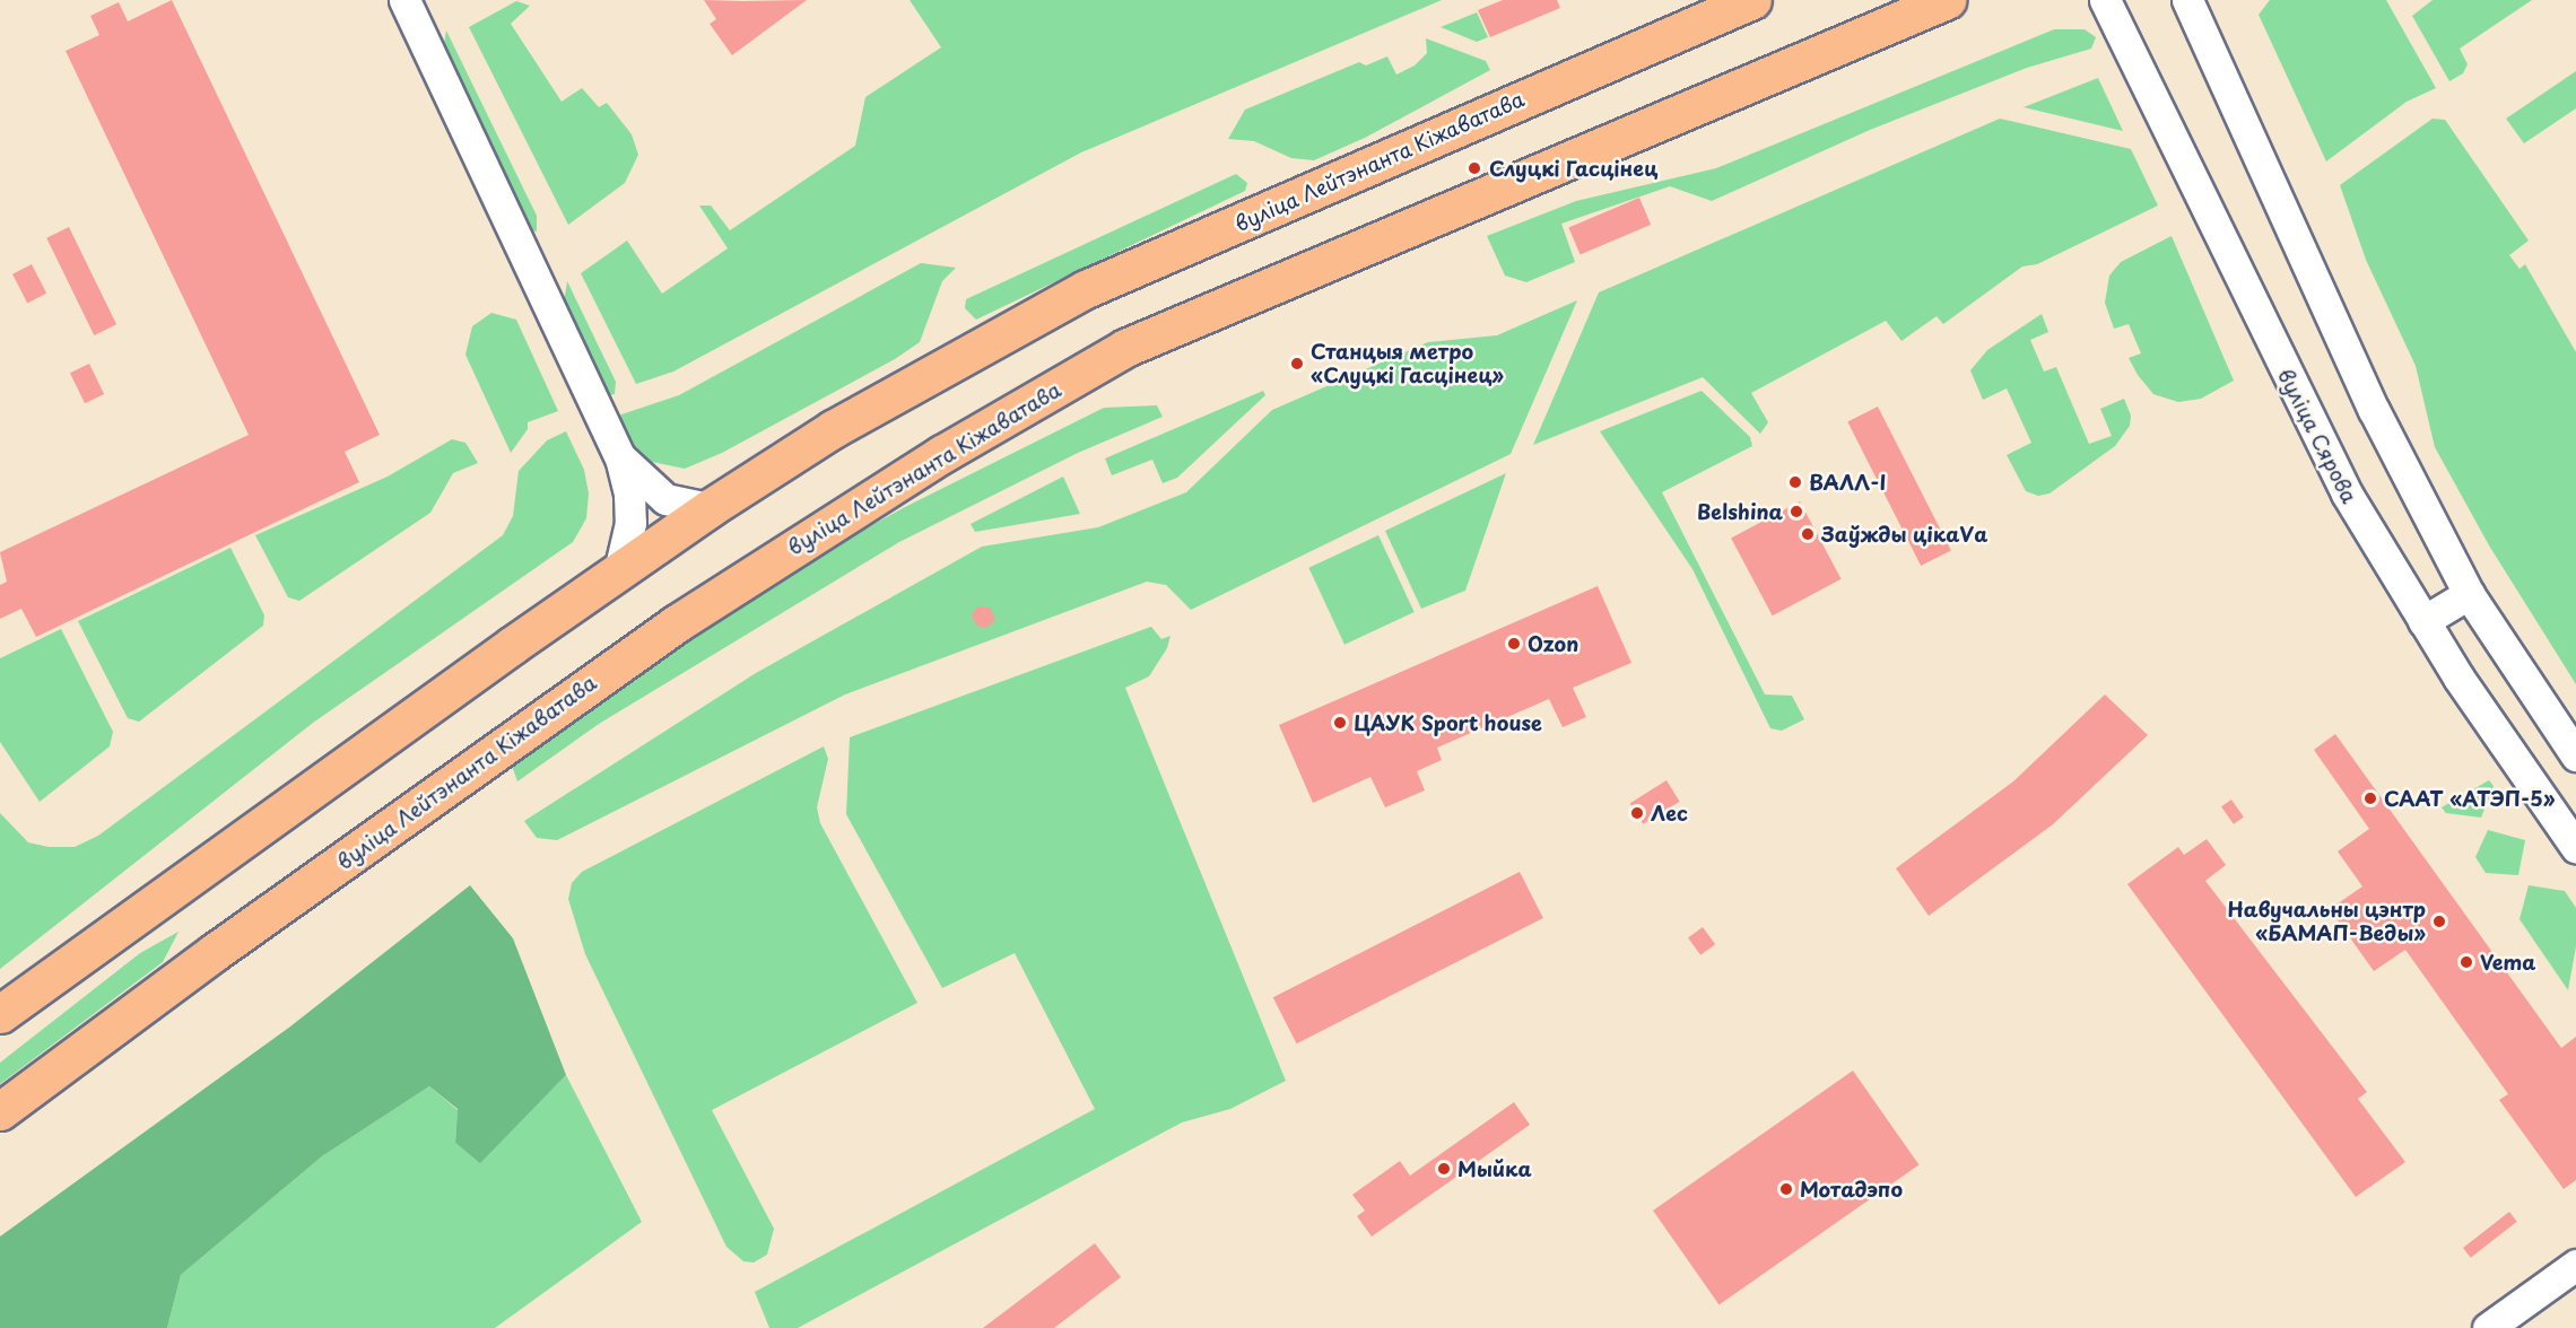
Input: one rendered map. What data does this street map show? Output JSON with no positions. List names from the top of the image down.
{
  "streets": {
    "main road": ["вуліца Лейтэнанта Кіжаватава"],
    "street": ["вуліца Сярова"]
  },
  "places": [
    "Слуцкі Гасцінец",
    "Станцыя метро «Слуцкі Гасцінец»",
    "ВАЛЛ-І",
    "Belshina",
    "Заўжды цікаVа",
    "Ozon",
    "ЦАУК Sport house",
    "СААТ «АТЭП-5»",
    "Лес",
    "Навучальны цэнтр «БАМАП-Веды»",
    "Vema",
    "Мыйка",
    "Мотадэпо"
  ]
}
